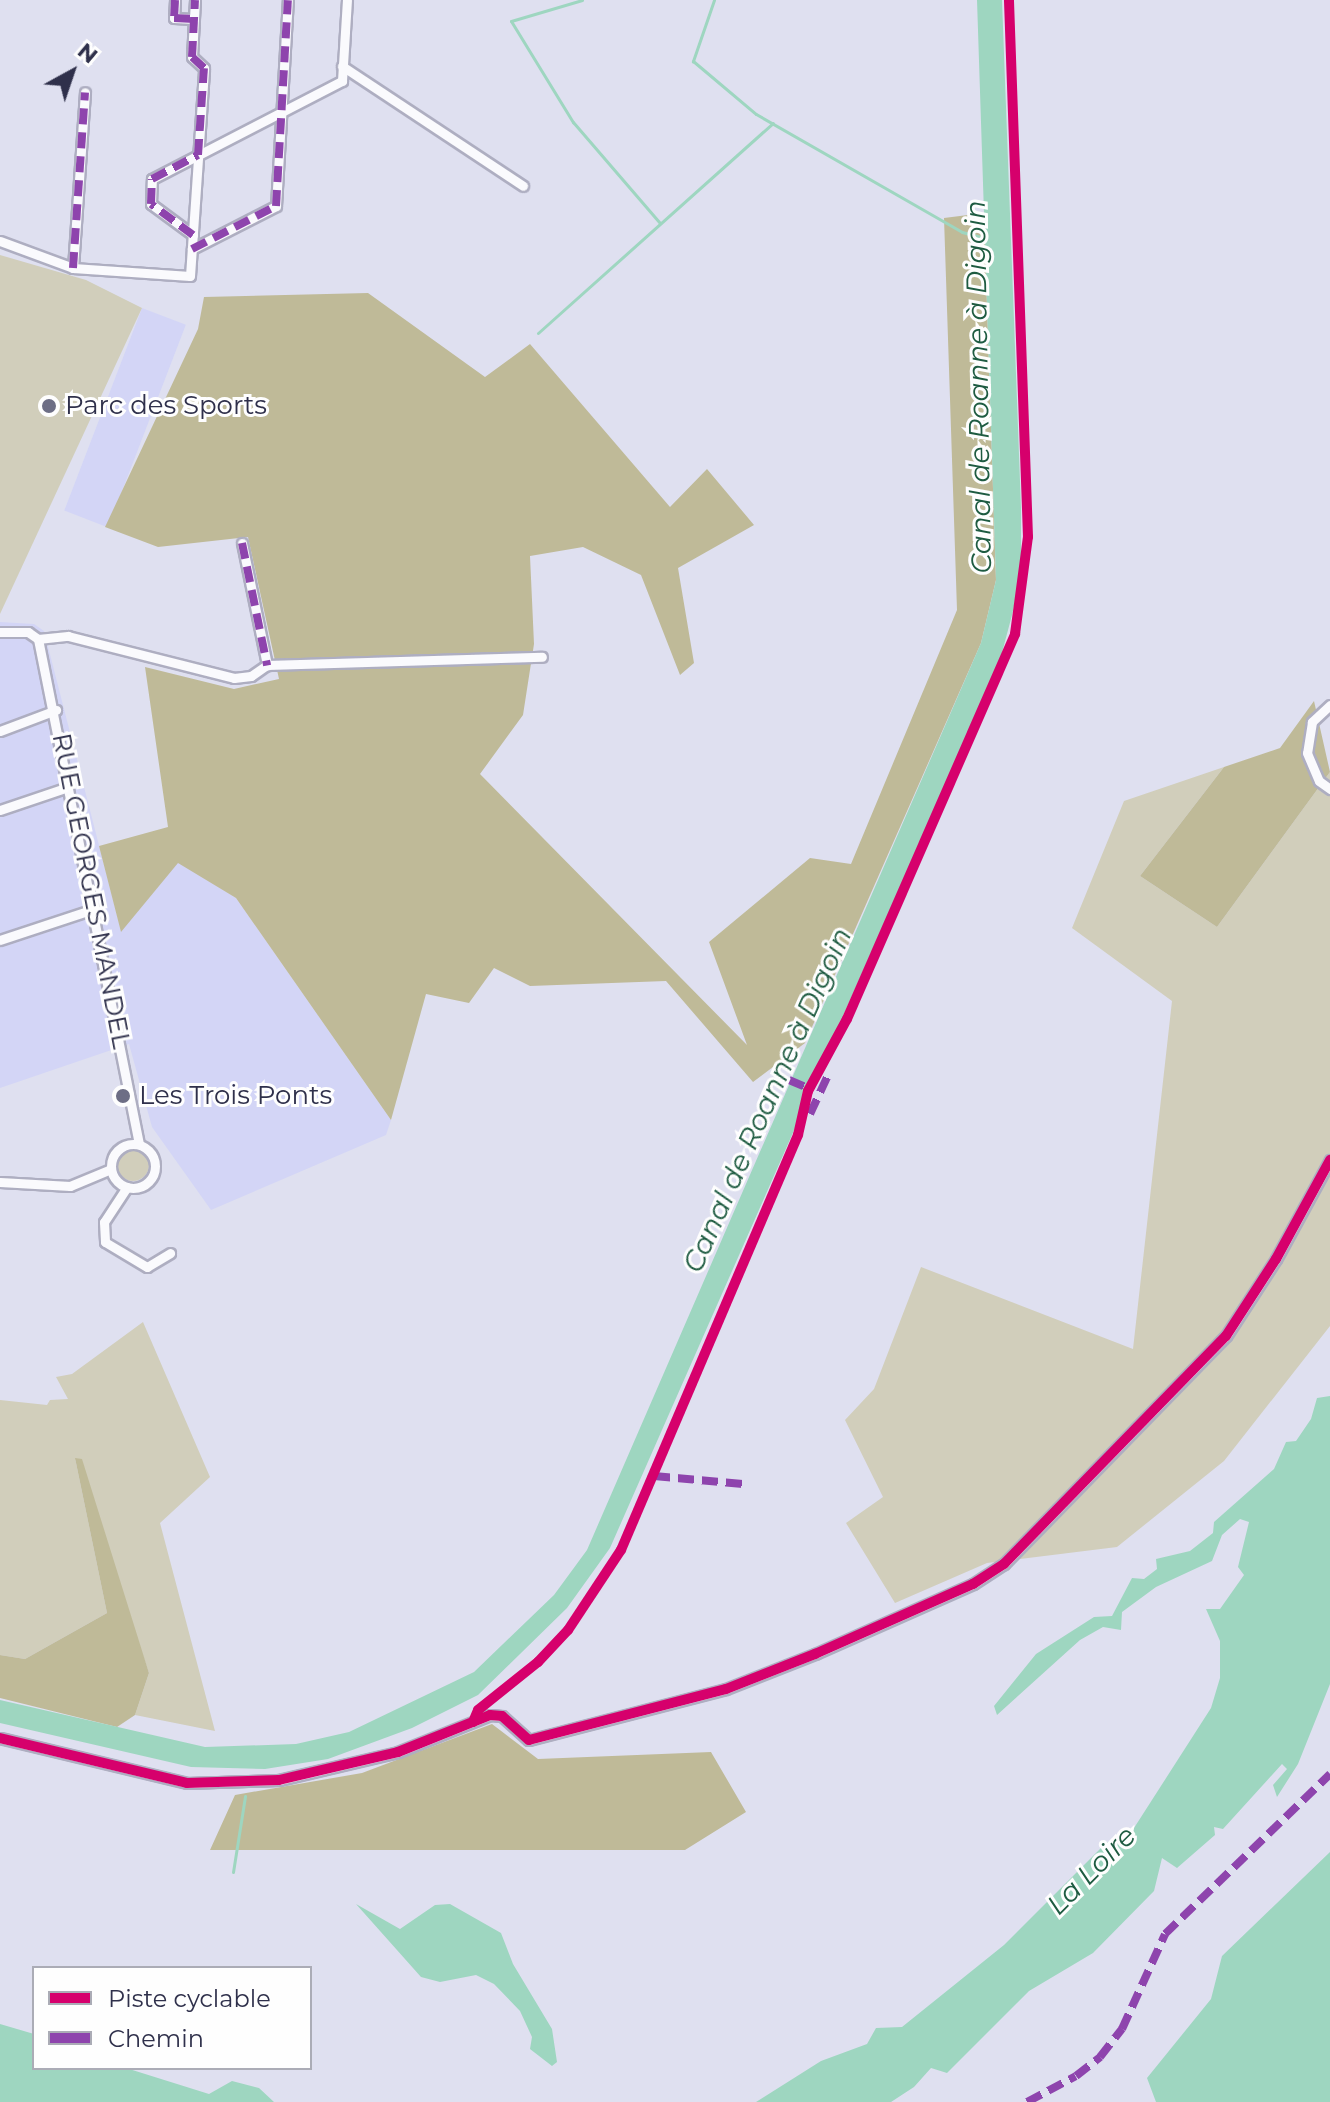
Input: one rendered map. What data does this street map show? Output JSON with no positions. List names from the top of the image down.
{
  "streets": {
    "street": ["RUE GEORGES MANDEL"]
  },
  "water": ["Canal de Roanne à Digoin", "La Loire"],
  "places": ["Parc des Sports", "Les Trois Ponts"],
  "legend": ["Piste cyclable", "Chemin"],
  "north": "top right"
}
